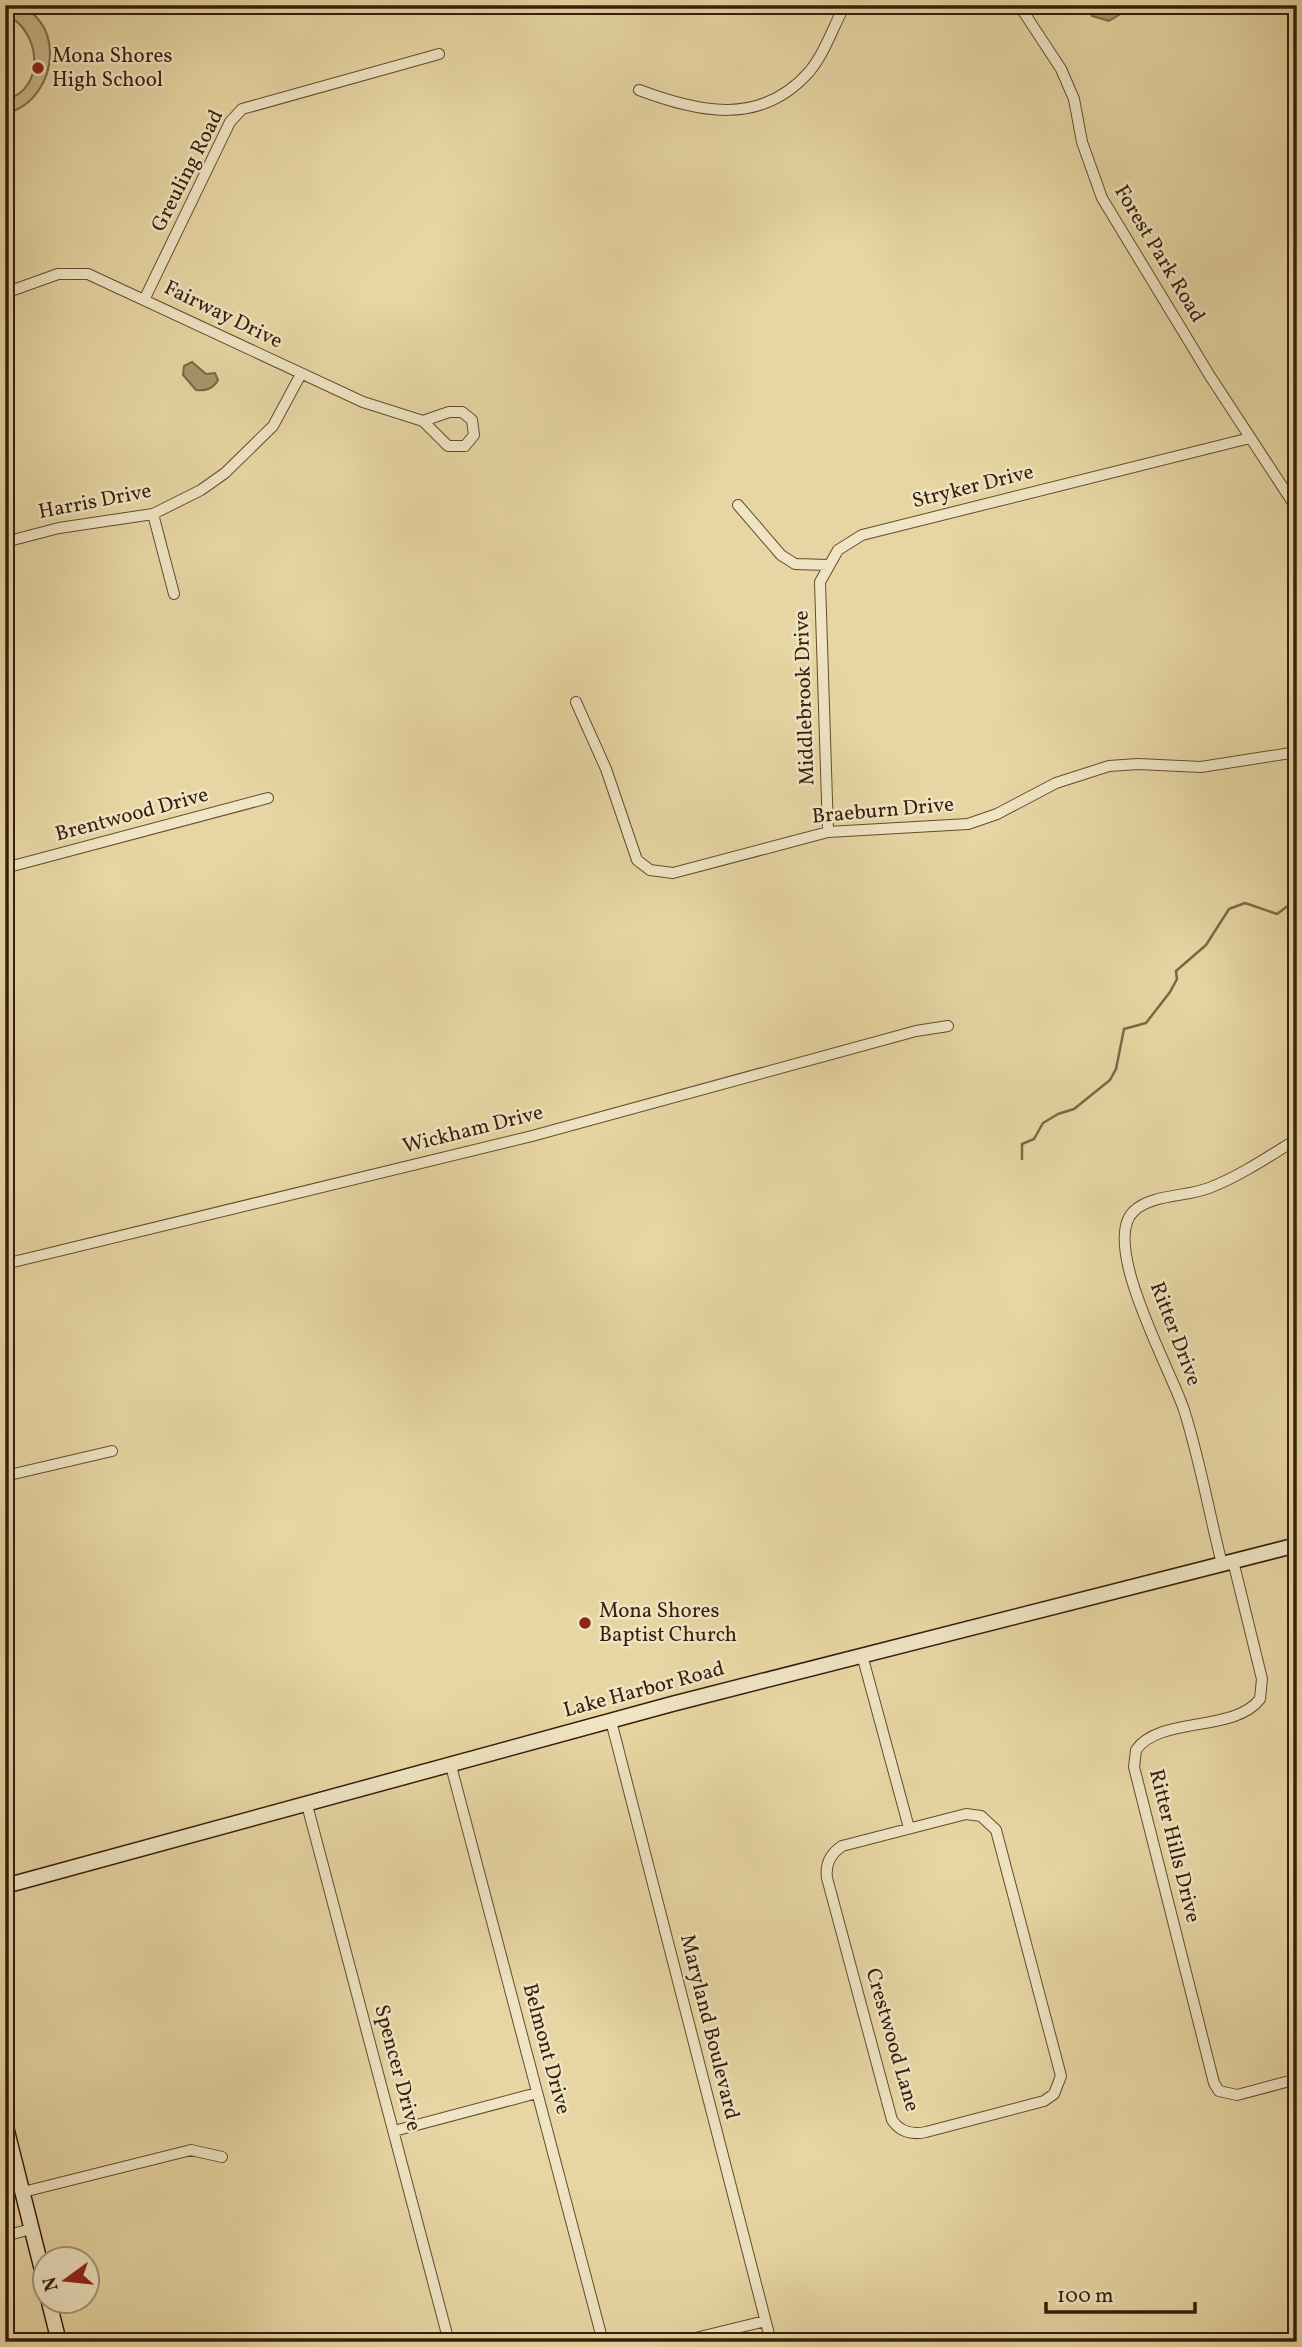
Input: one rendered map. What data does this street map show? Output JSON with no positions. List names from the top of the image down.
{
  "streets": {
    "street": [
      "Greuling Road",
      "Forest Park Road",
      "Fairway Drive",
      "Stryker Drive",
      "Harris Drive",
      "Middlebrook Drive",
      "Braeburn Drive",
      "Brentwood Drive",
      "Wickham Drive",
      "Ritter Drive",
      "Lake Harbor Road",
      "Ritter Hills Drive",
      "Maryland Boulevard",
      "Crestwood Lane",
      "Belmont Drive",
      "Spencer Drive"
    ]
  },
  "crossings": [
    ["Greuling Road", "Fairway Drive"],
    ["Forest Park Road", "Stryker Drive"],
    ["Fairway Drive", "Harris Drive"],
    ["Stryker Drive", "Middlebrook Drive"],
    ["Middlebrook Drive", "Braeburn Drive"],
    ["Ritter Drive", "Lake Harbor Road"],
    ["Ritter Drive", "Ritter Hills Drive"],
    ["Lake Harbor Road", "Ritter Hills Drive"],
    ["Lake Harbor Road", "Maryland Boulevard"],
    ["Lake Harbor Road", "Belmont Drive"],
    ["Lake Harbor Road", "Spencer Drive"]
  ],
  "places": ["Mona Shores High School", "Mona Shores Baptist Church"],
  "scale_bar": "100 m",
  "north": "left"
}
